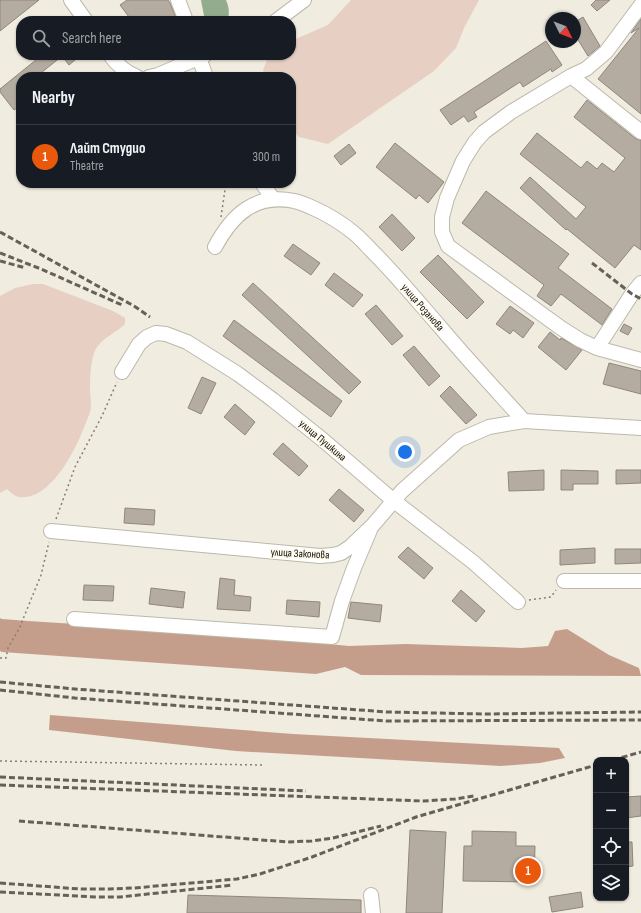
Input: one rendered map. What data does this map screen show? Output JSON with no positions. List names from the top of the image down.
{
  "streets": {
    "street": ["улица Розанова", "улица Пушкина", "улица Законова"]
  },
  "crossings": [
    ["улица Розанова", "улица Законова"],
    ["улица Пушкина", "улица Законова"]
  ],
  "north": "bottom right",
  "page": {
    "search": "Search here",
    "heading": "Nearby",
    "list": [
      {
        "mark": "1",
        "name": "Лайт Студио",
        "note": "Theatre",
        "value": "300 m"
      }
    ],
    "map_buttons": ["+", "−"],
    "pins": "1"
  }
}
